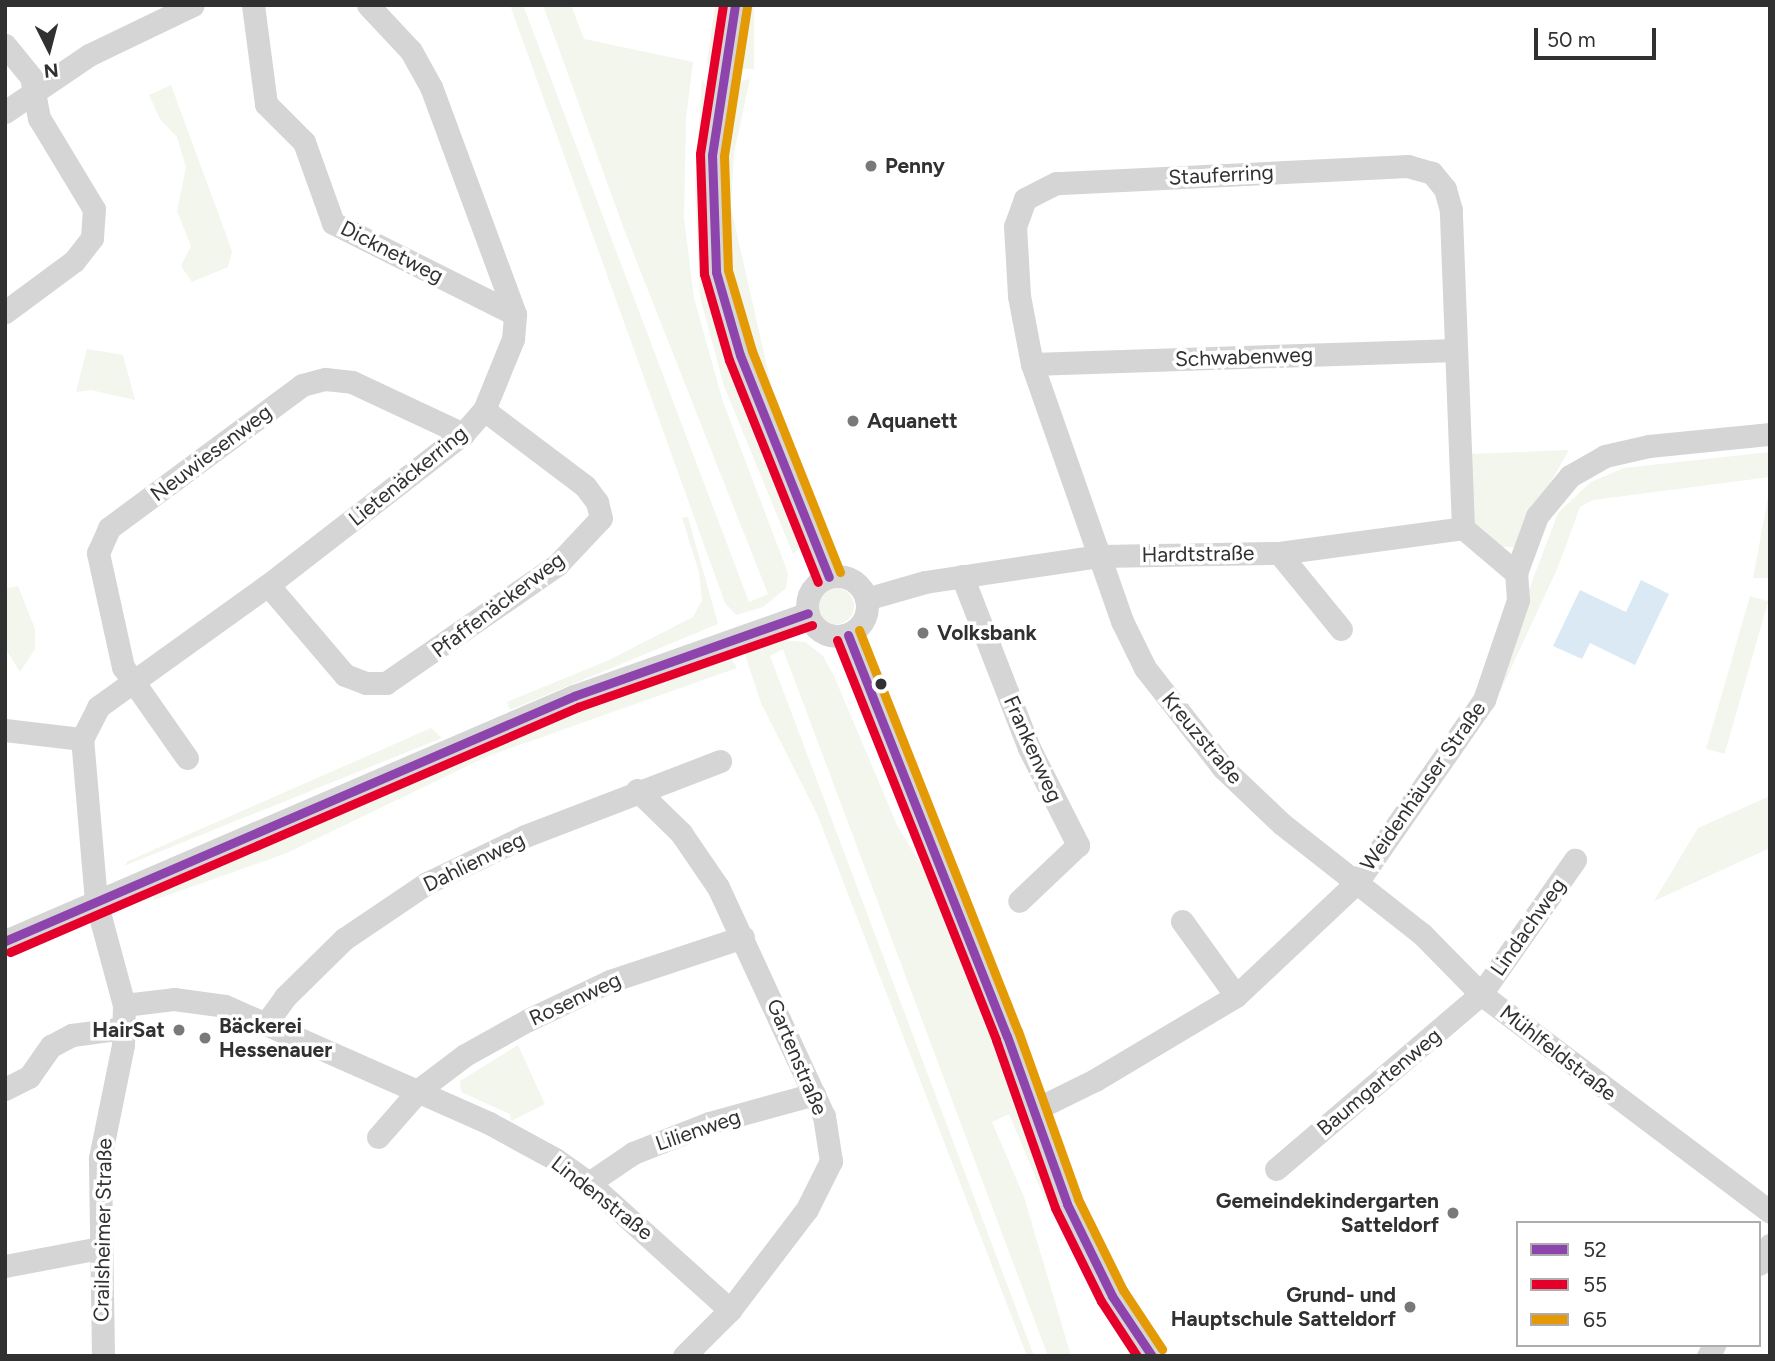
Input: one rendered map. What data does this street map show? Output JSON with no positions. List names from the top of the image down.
{
  "streets": {
    "street": [
      "Stauferring",
      "Dicknetweg",
      "Schwabenweg",
      "Neuwiesenweg",
      "Lietenäckerring",
      "Hardtstraße",
      "Pfaffenäckerweg",
      "Kreuzstraße",
      "Frankenweg",
      "Weidenhäuser Straße",
      "Dahlienweg",
      "Lindachweg",
      "Rosenweg",
      "Mühlfeldstraße",
      "Gartenstraße",
      "Baumgartenweg",
      "Lilienweg",
      "Lindenstraße",
      "Crailsheimer Straße"
    ]
  },
  "crossings": [
    ["Stauferring", "Schwabenweg"],
    ["Stauferring", "Hardtstraße"],
    ["Stauferring", "Kreuzstraße"],
    ["Dicknetweg", "Lietenäckerring"],
    ["Neuwiesenweg", "Lietenäckerring"],
    ["Lietenäckerring", "Pfaffenäckerweg"],
    ["Hardtstraße", "Kreuzstraße"],
    ["Hardtstraße", "Frankenweg"],
    ["Kreuzstraße", "Weidenhäuser Straße"],
    ["Kreuzstraße", "Mühlfeldstraße"],
    ["Weidenhäuser Straße", "Mühlfeldstraße"],
    ["Dahlienweg", "Gartenstraße"],
    ["Dahlienweg", "Lindenstraße"],
    ["Lindachweg", "Mühlfeldstraße"],
    ["Lindachweg", "Baumgartenweg"],
    ["Rosenweg", "Gartenstraße"],
    ["Rosenweg", "Lindenstraße"],
    ["Mühlfeldstraße", "Baumgartenweg"],
    ["Gartenstraße", "Lilienweg"],
    ["Gartenstraße", "Lindenstraße"],
    ["Lilienweg", "Lindenstraße"],
    ["Lindenstraße", "Crailsheimer Straße"]
  ],
  "places": [
    "Penny",
    "Aquanett",
    "Volksbank",
    "HairSat",
    "Bäckerei Hessenauer",
    "Gemeindekindergarten Satteldorf",
    "Grund- und Hauptschule Satteldorf"
  ],
  "lines": ["transit line 52", "transit line 55", "transit line 65"],
  "legend": ["52", "55", "65"],
  "scale_bar": "50 m",
  "north": "bottom"
}
